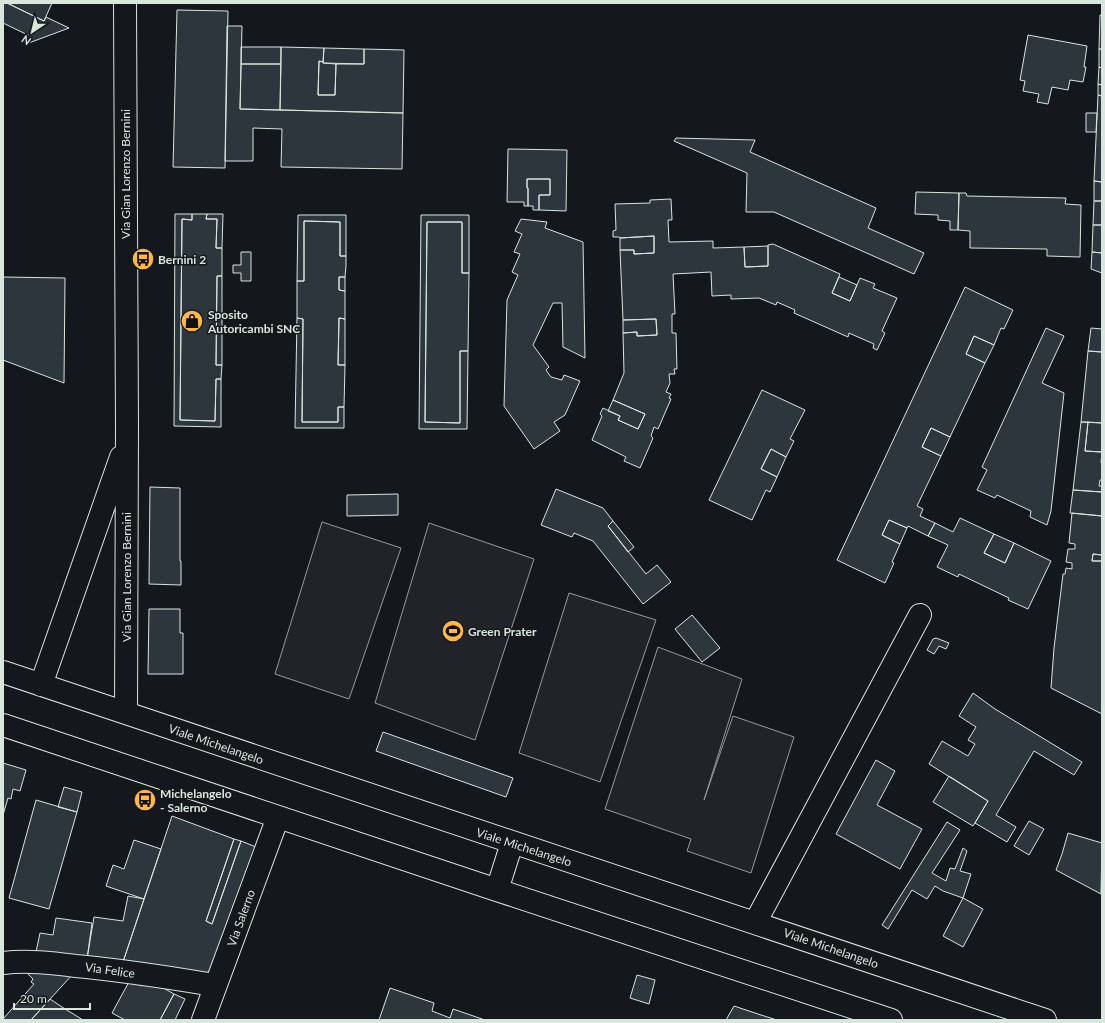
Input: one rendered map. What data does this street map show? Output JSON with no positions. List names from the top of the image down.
{
  "streets": {
    "street": [
      "Via Gian Lorenzo Bernini",
      "Viale Michelangelo",
      "Via Salerno",
      "Via Felice"
    ]
  },
  "crossings": [
    ["Via Gian Lorenzo Bernini", "Viale Michelangelo"],
    ["Via Salerno", "Via Felice"]
  ],
  "places": {
    "bus stop": ["Bernini 2", "Michelangelo - Salerno"],
    "shop": ["Sposito Autoricambi SNC"],
    "sports": ["Green Prater"]
  },
  "scale_bar": "20 m",
  "north": "bottom left"
}
